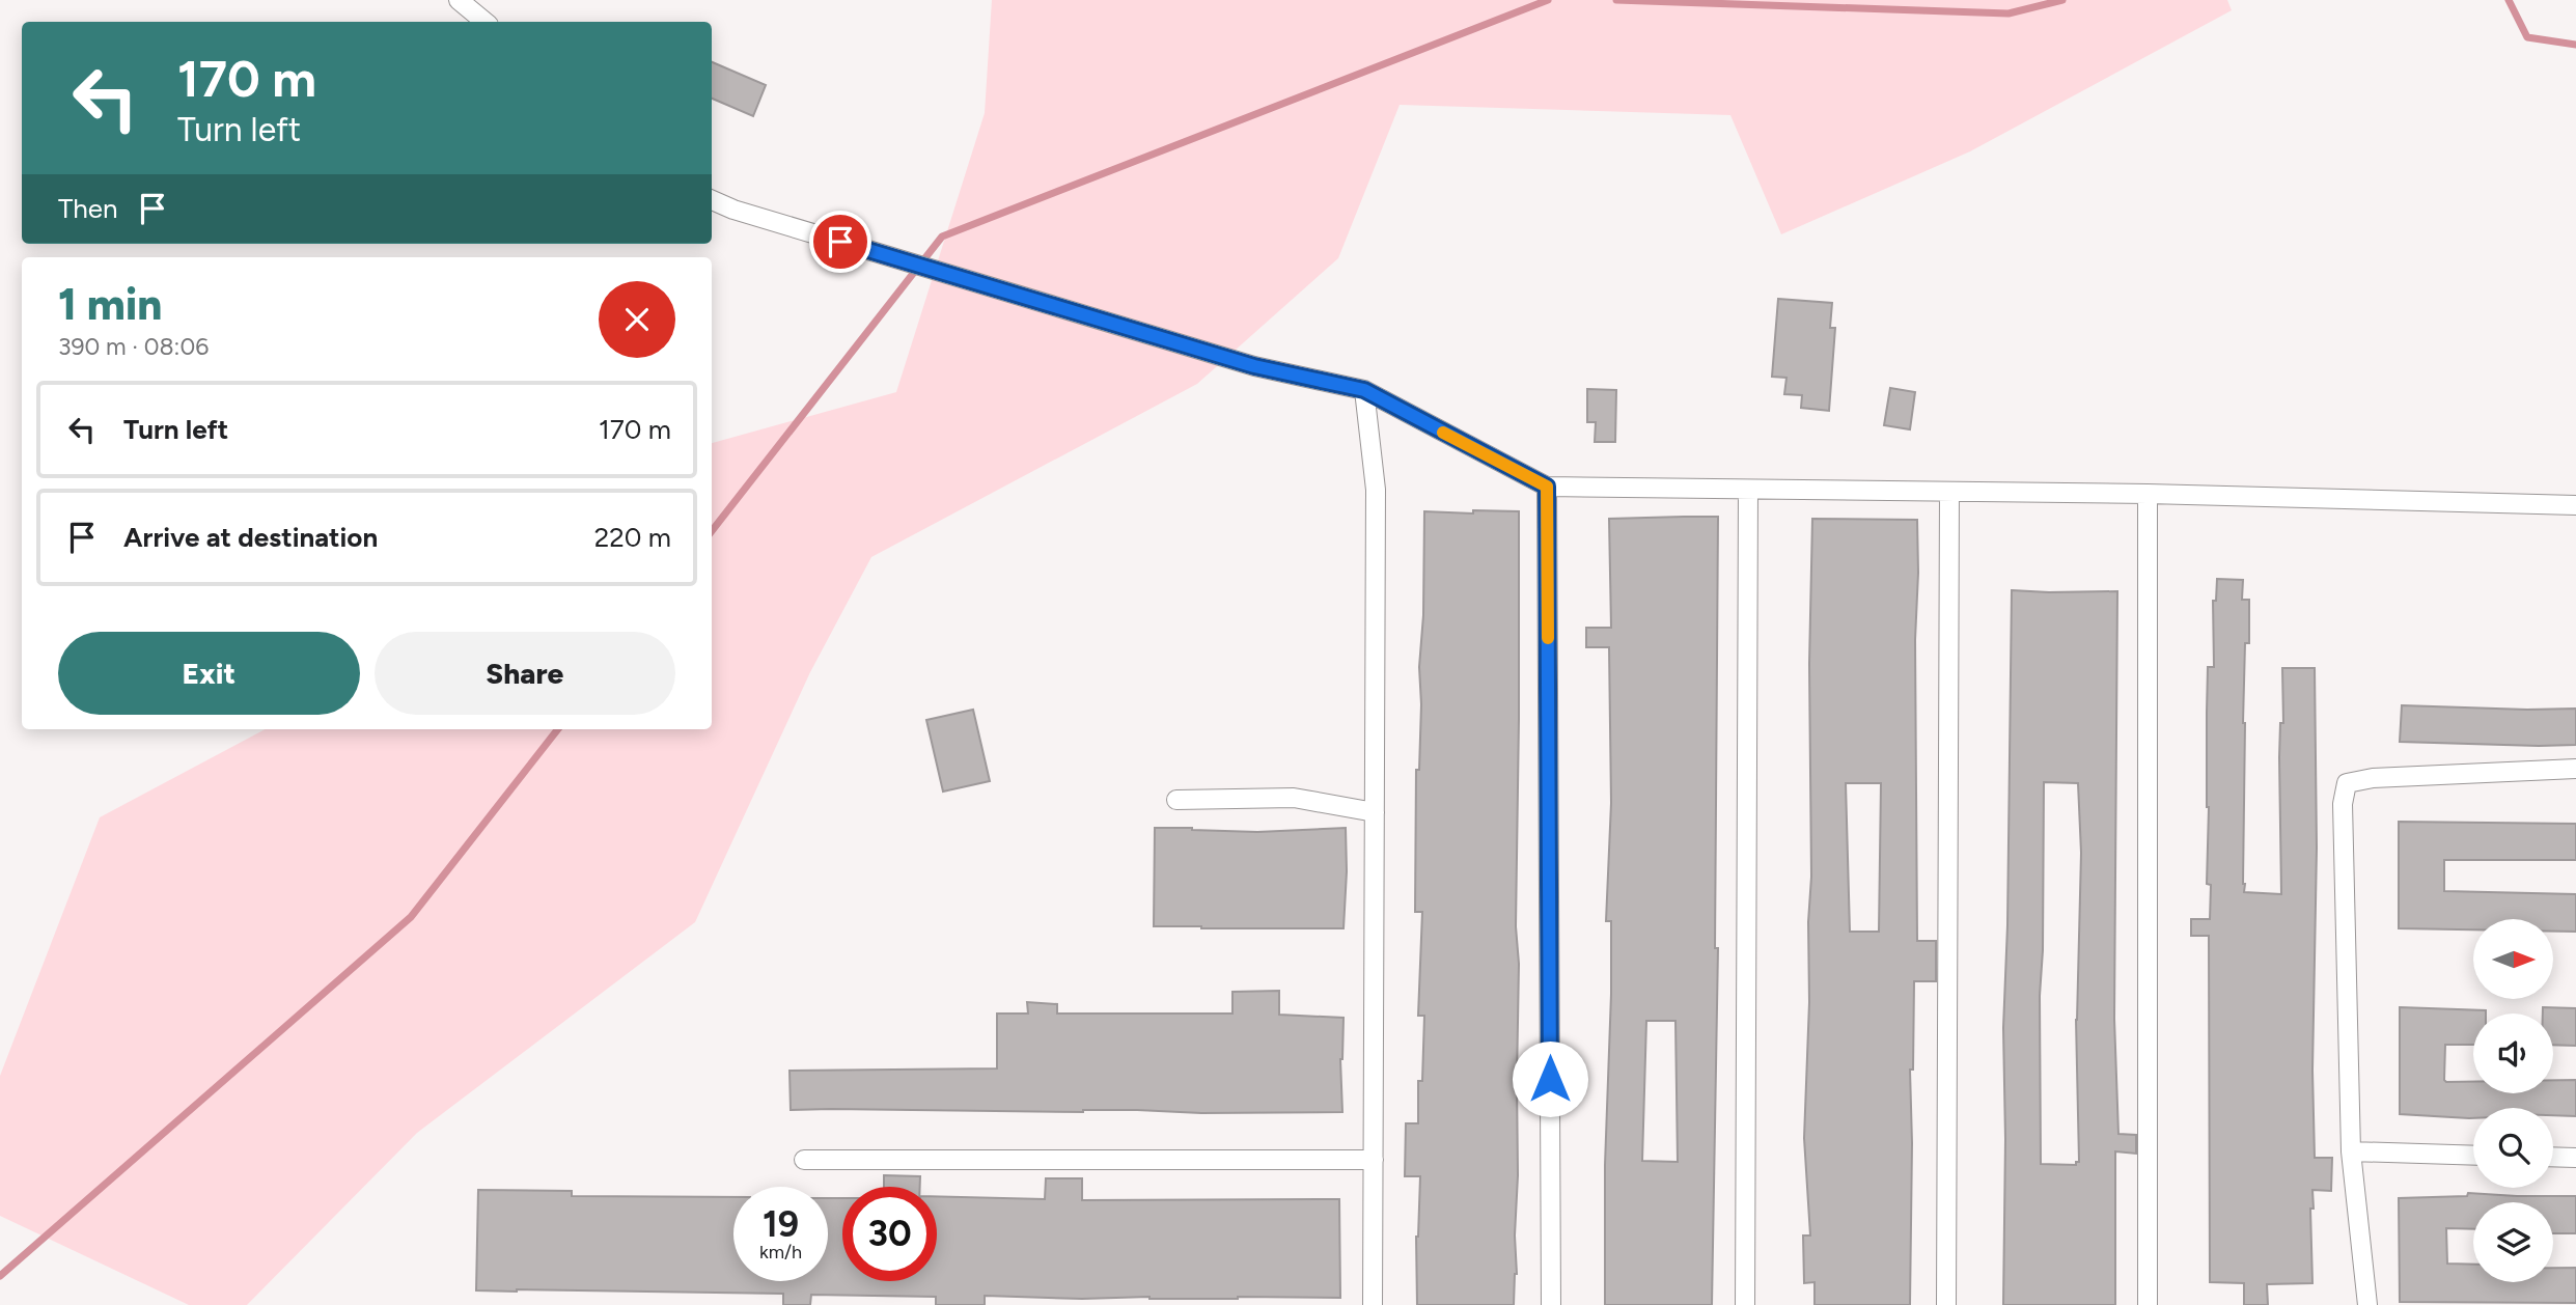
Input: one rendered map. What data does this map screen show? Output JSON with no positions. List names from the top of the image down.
{
  "north": "right",
  "page": {
    "turn": ["170 m", "Turn left"],
    "then": "Then",
    "heading": ["1 min", "390 m · 08:06"],
    "list": [
      {
        "name": "Turn left",
        "value": "170 m"
      },
      {
        "name": "Arrive at destination",
        "value": "220 m"
      }
    ],
    "buttons": ["Exit", "Share"],
    "speed": "19 km/h",
    "limit": "30"
  }
}
